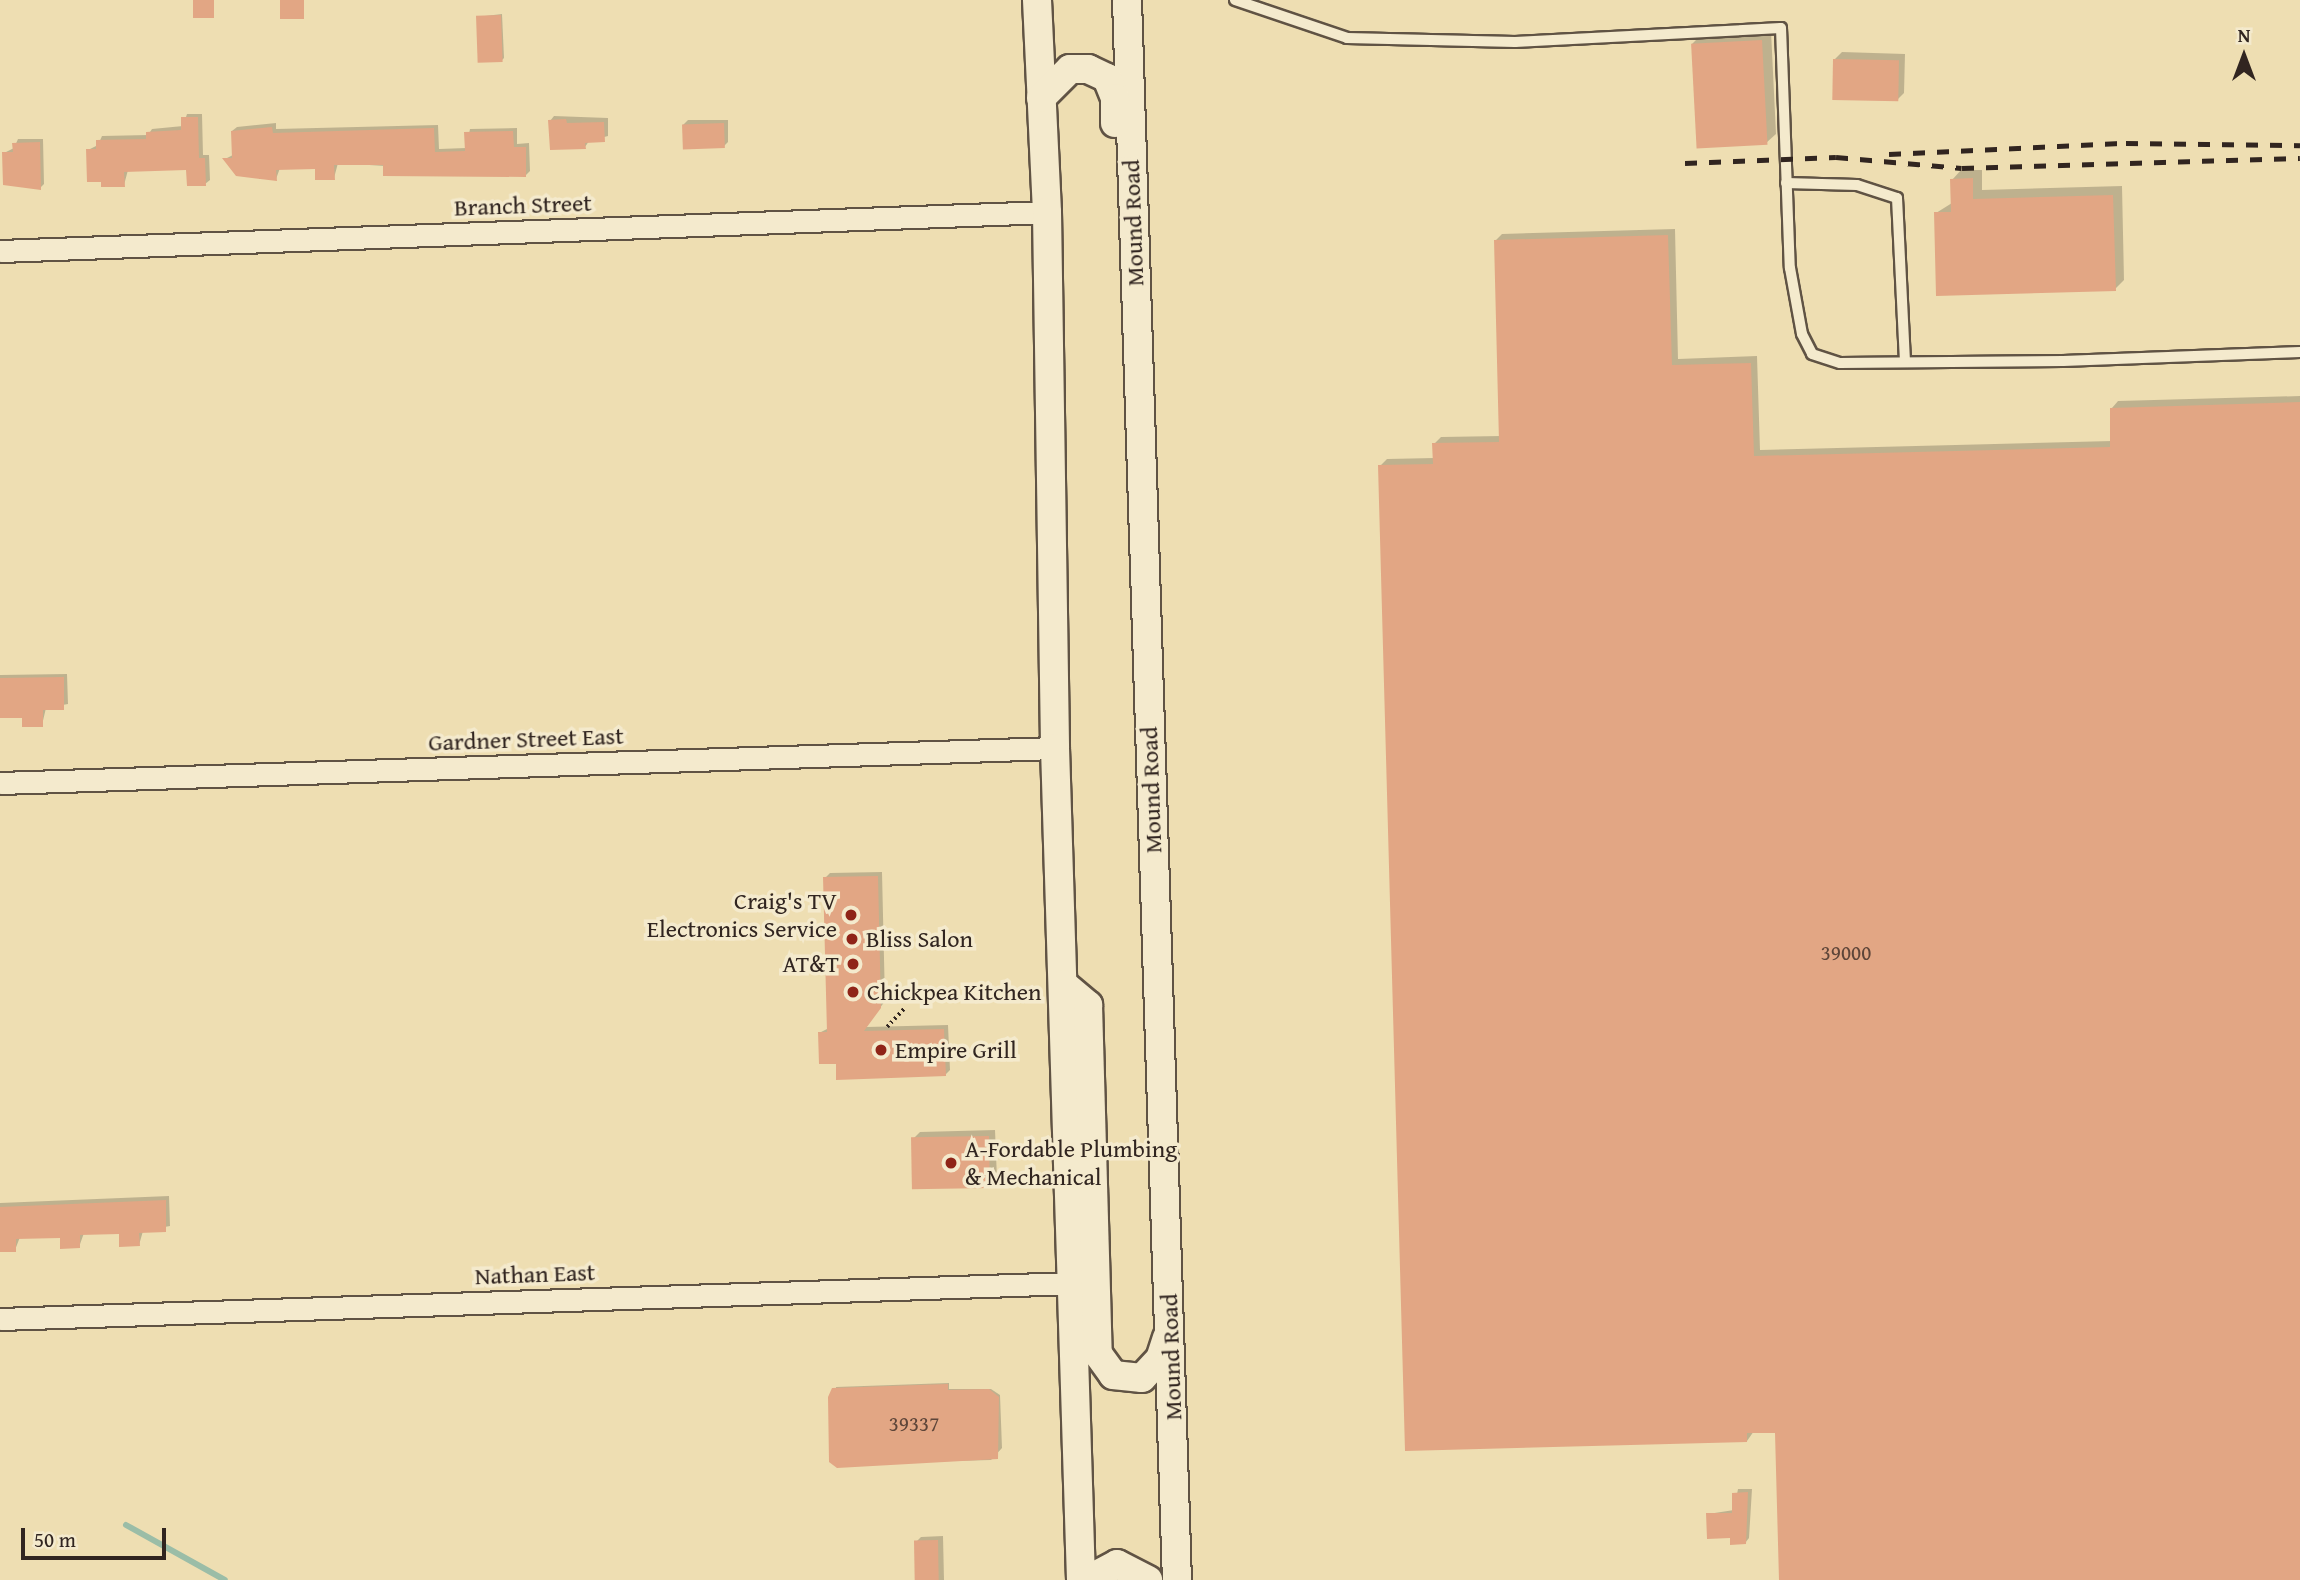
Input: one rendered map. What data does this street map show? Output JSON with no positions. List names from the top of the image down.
{
  "streets": {
    "main road": ["Mound Road"],
    "street": ["Branch Street", "Gardner Street East", "Nathan East"]
  },
  "places": [
    "Craig's TV Electronics Service",
    "Bliss Salon",
    "AT&T",
    "Chickpea Kitchen",
    "Empire Grill",
    "A-Fordable Plumbing & Mechanical"
  ],
  "house_numbers": ["39000", "39337"],
  "scale_bar": "50 m",
  "north": "top"
}
